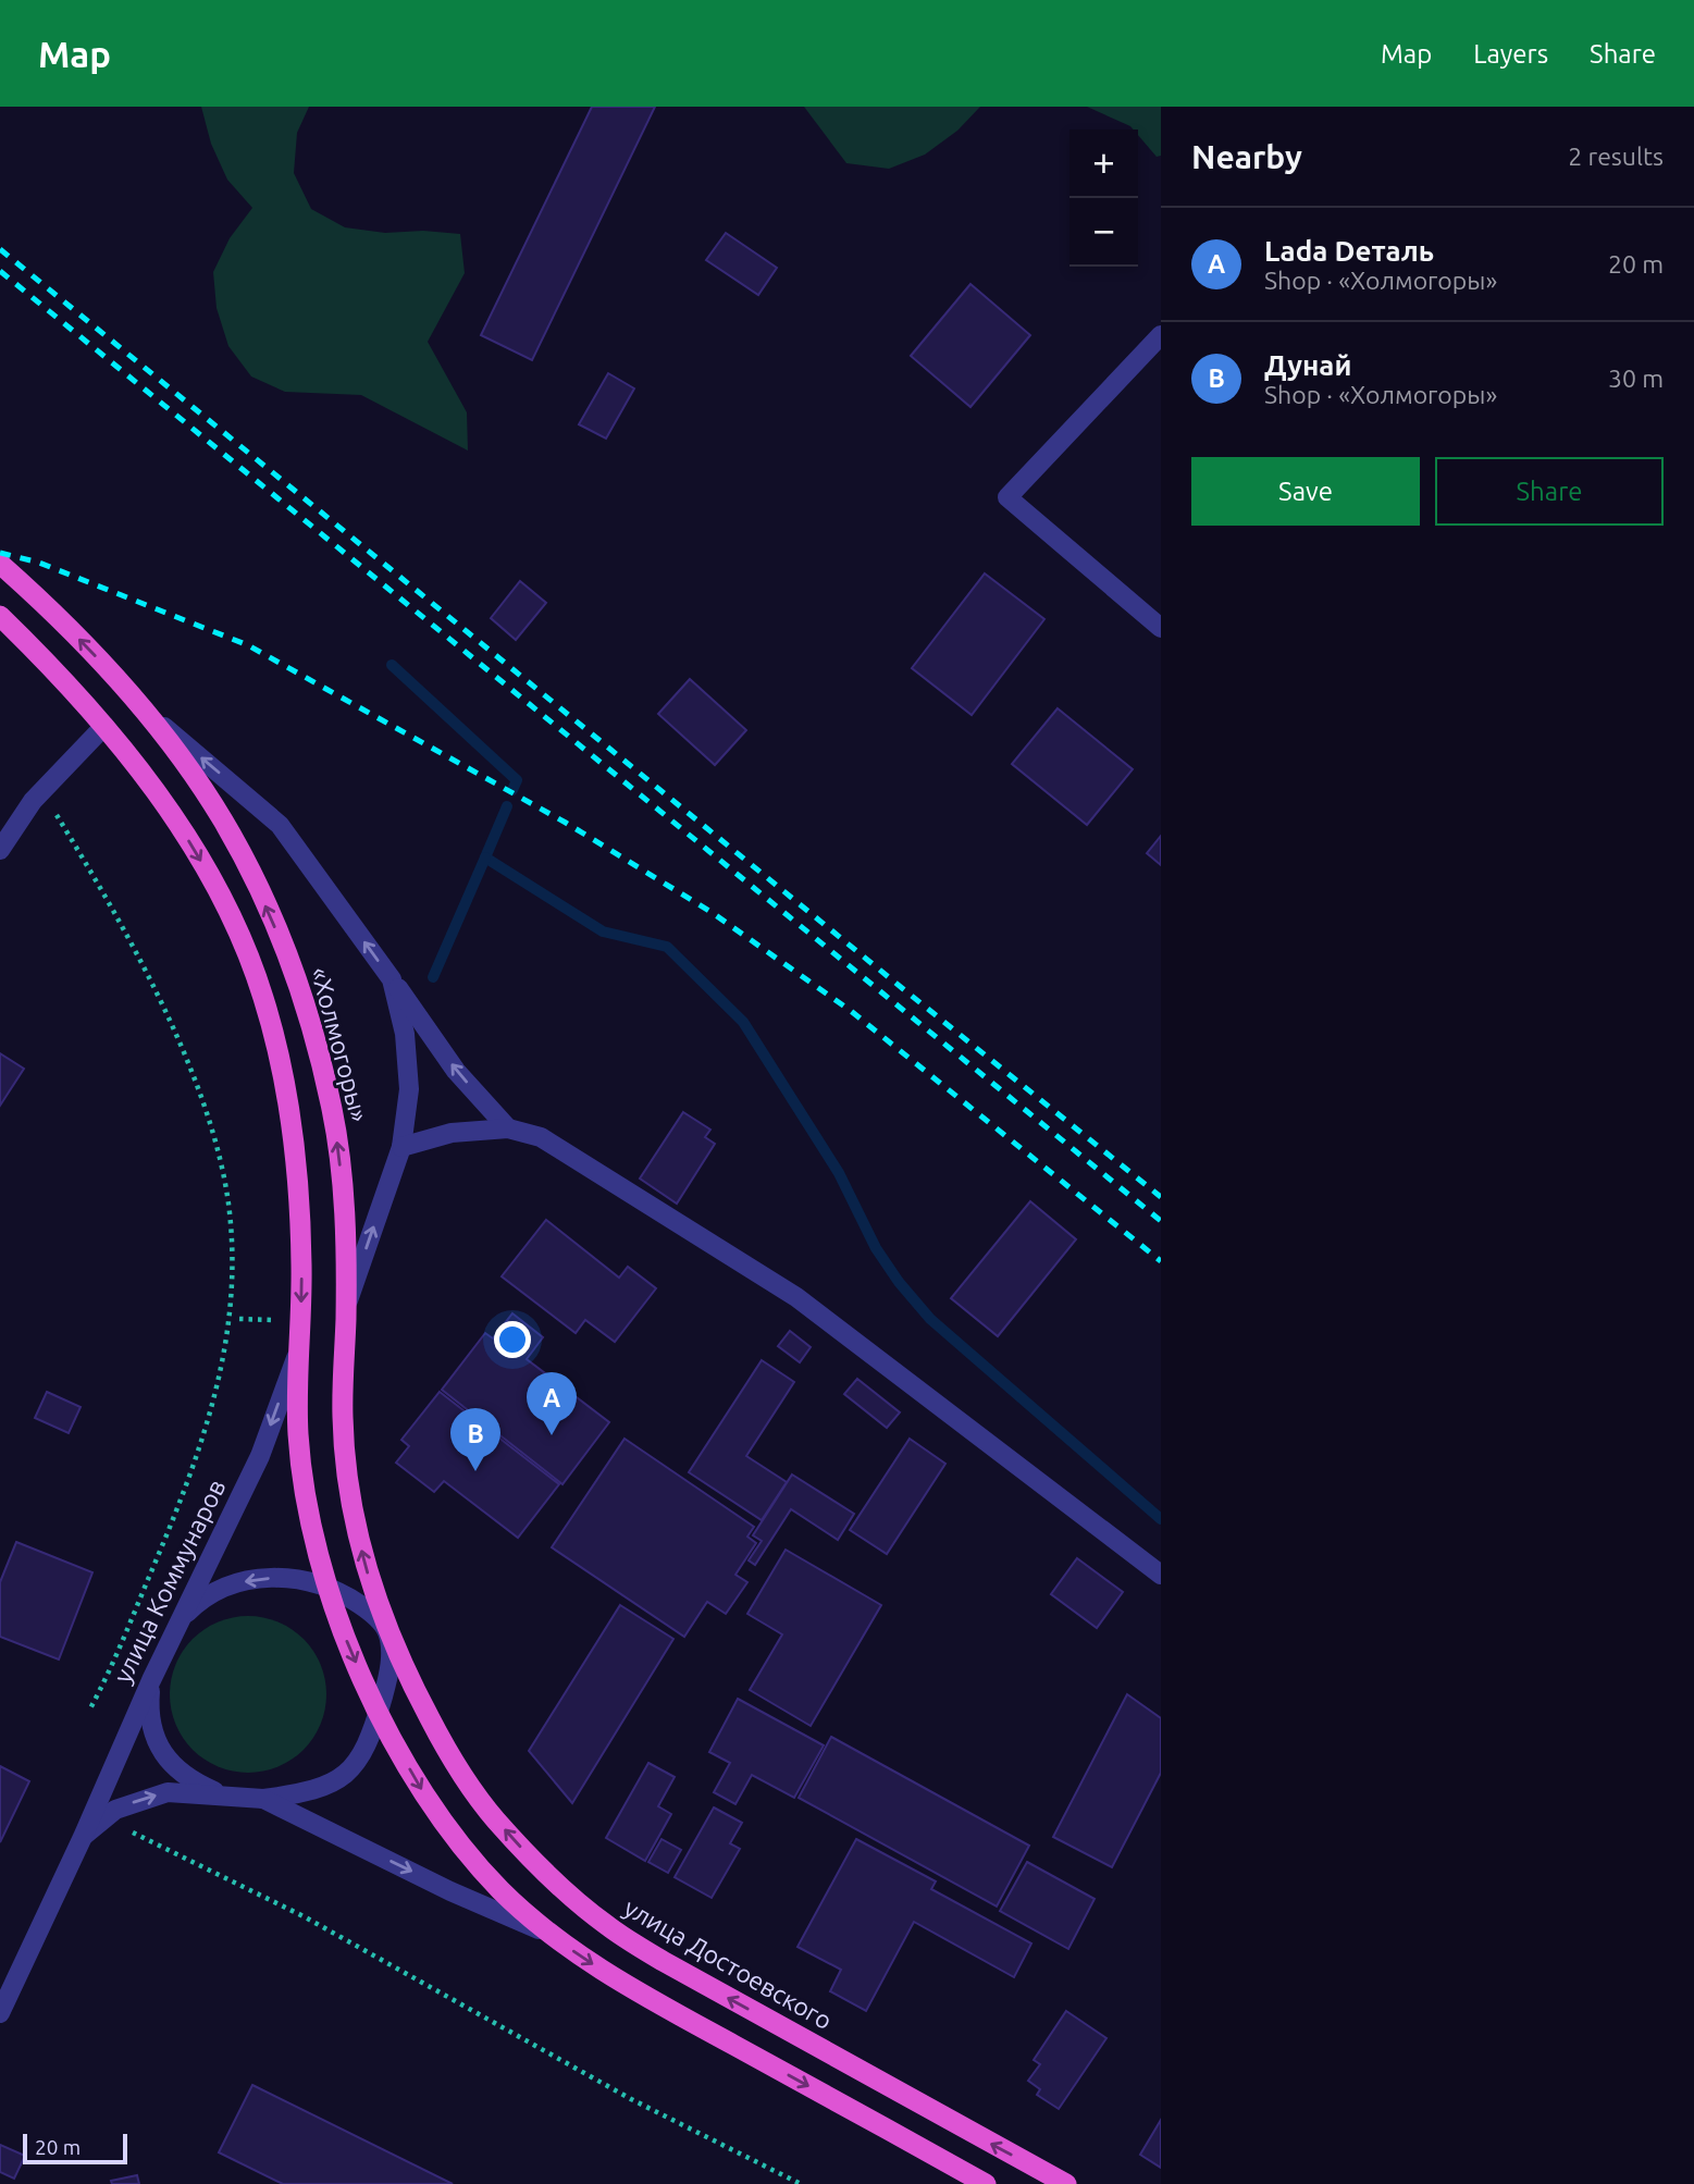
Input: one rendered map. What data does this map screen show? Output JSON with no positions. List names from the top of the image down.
{
  "streets": {
    "highway": ["«Холмогоры»", "улица Достоевского"],
    "street": ["улица Коммунаров"]
  },
  "crossings": [
    ["«Холмогоры»", "улица Достоевского"]
  ],
  "scale_bar": "20 m",
  "page": {
    "header": "Map",
    "nav": ["Map", "Layers", "Share"],
    "heading": ["Nearby", "2 results"],
    "map_buttons": ["+", "−"],
    "list": [
      {
        "mark": "A",
        "name": "Lada Dеталь",
        "note": "Shop · «Холмогоры»",
        "value": "20 m"
      },
      {
        "mark": "B",
        "name": "Дунай",
        "note": "Shop · «Холмогоры»",
        "value": "30 m"
      }
    ],
    "buttons": ["Save", "Share"],
    "pins": ["A", "B"],
    "scale": "20 m"
  }
}
